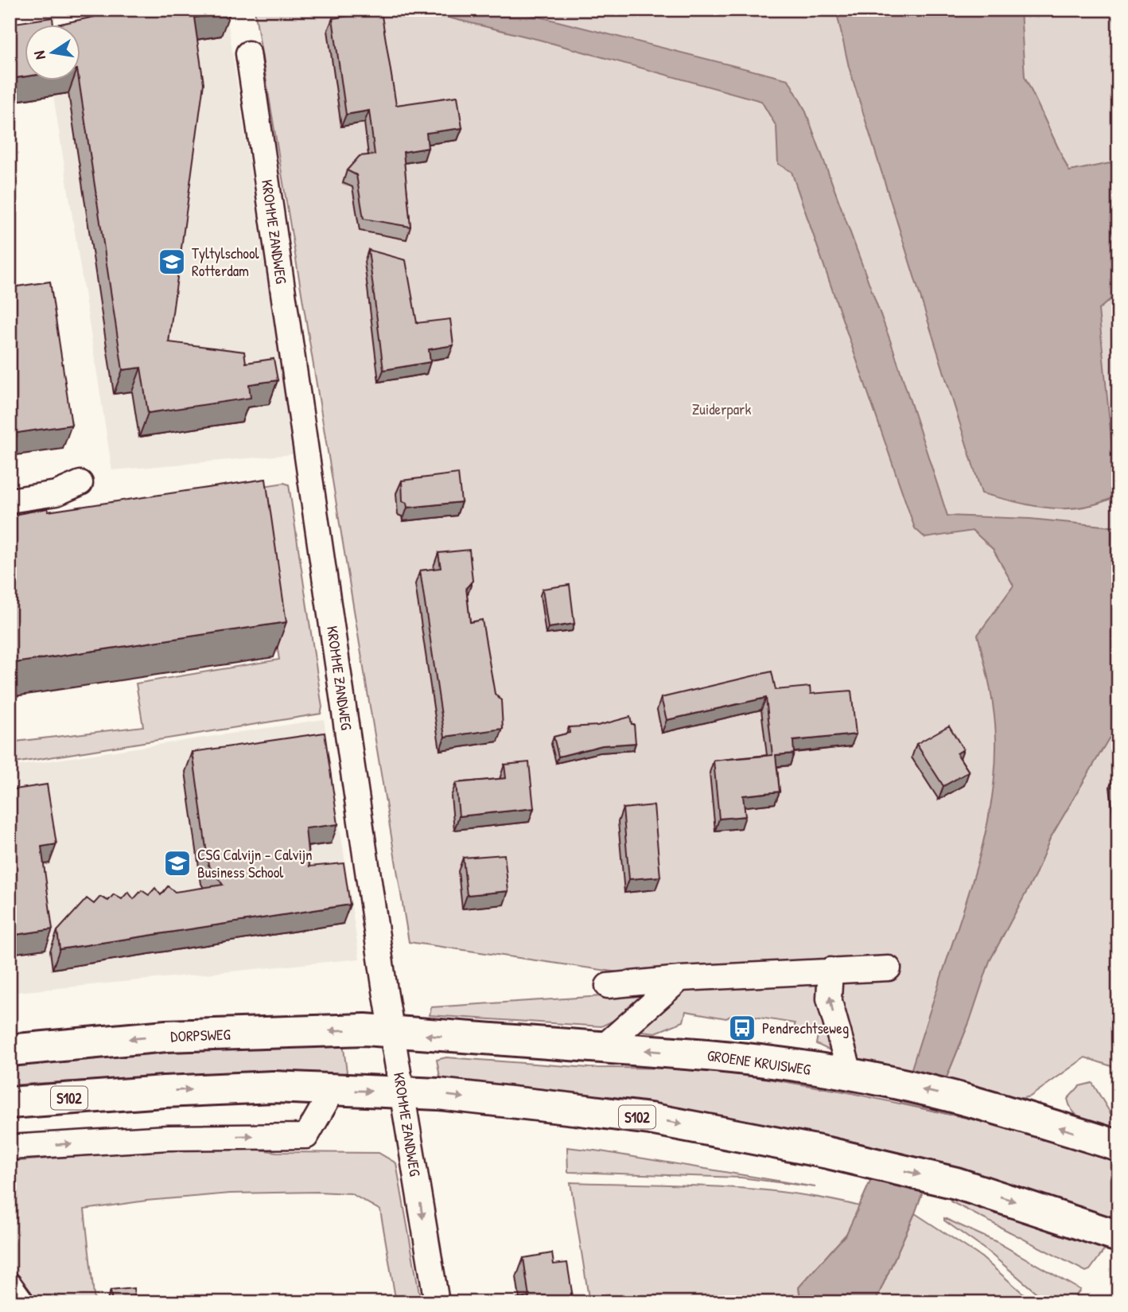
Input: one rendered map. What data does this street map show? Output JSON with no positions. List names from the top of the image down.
{
  "streets": {
    "main road": ["DORPSWEG", "GROENE KRUISWEG", "S102"],
    "street": ["KROMME ZANDWEG"]
  },
  "crossings": [
    ["KROMME ZANDWEG", "DORPSWEG"],
    ["KROMME ZANDWEG", "GROENE KRUISWEG"],
    ["KROMME ZANDWEG", "S102"],
    ["DORPSWEG", "GROENE KRUISWEG"]
  ],
  "parks": ["Zuiderpark"],
  "places": {
    "school or university": ["Tyltylschool Rotterdam", "CSG Calvijn - Calvijn Business School"],
    "bus stop": ["Pendrechtseweg"]
  },
  "north": "left"
}
